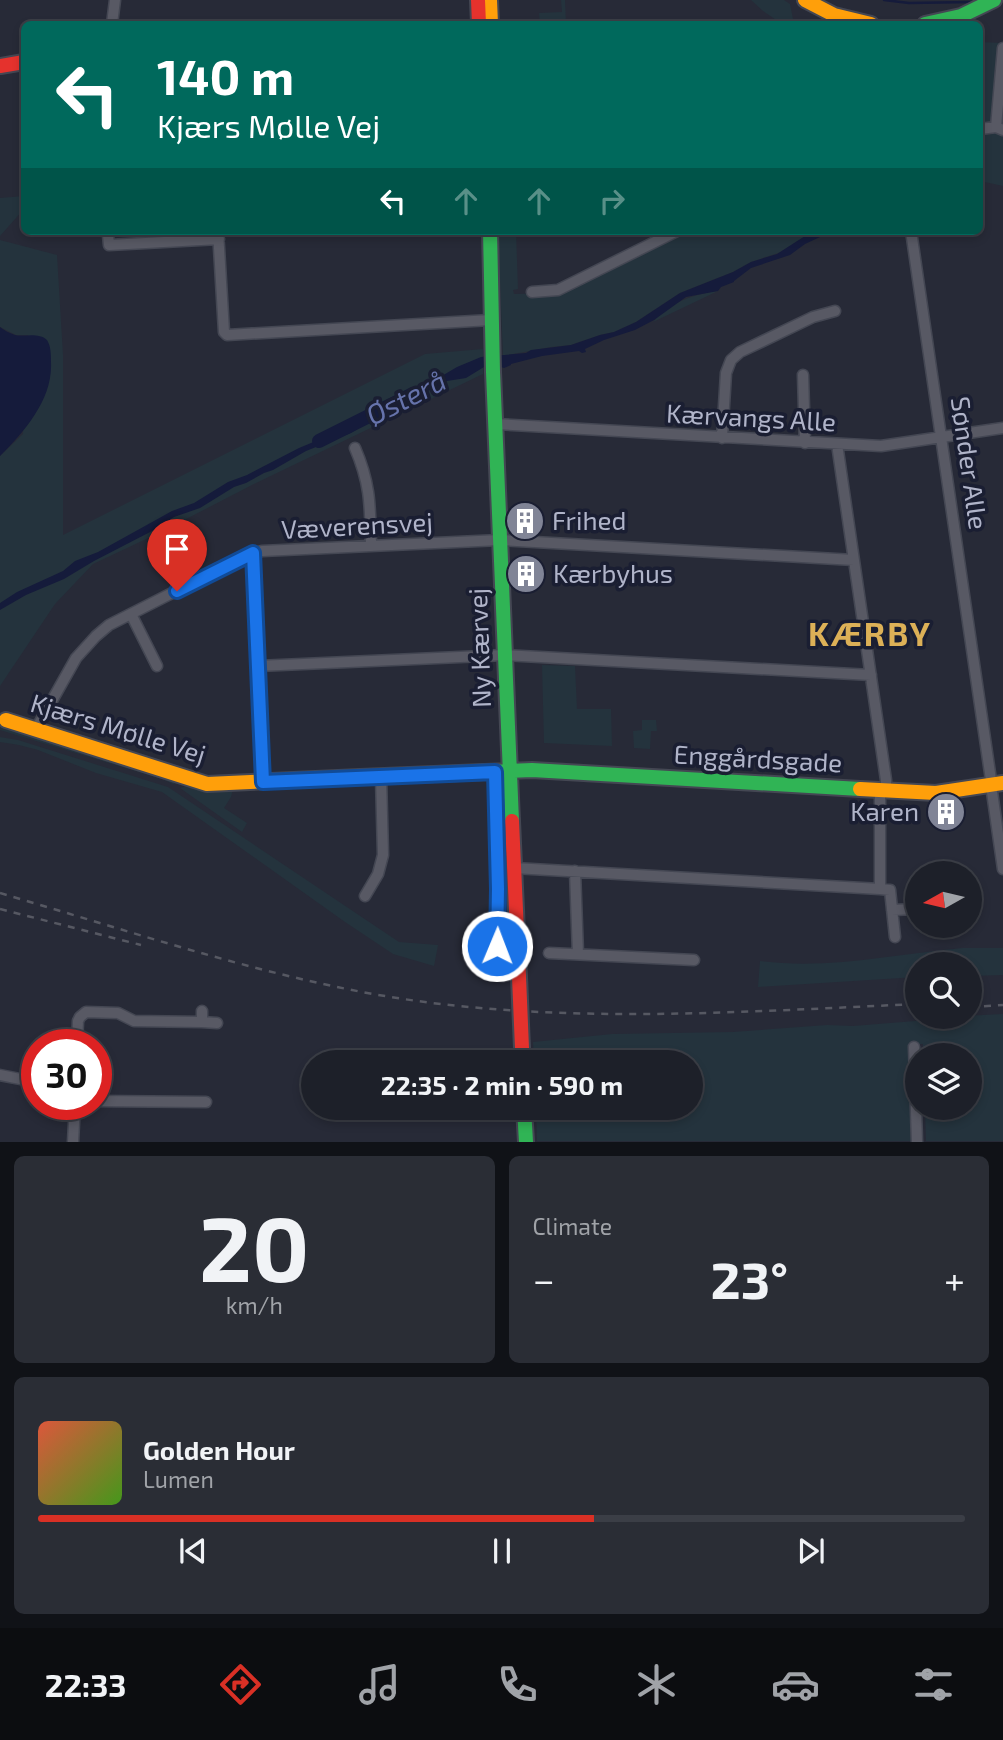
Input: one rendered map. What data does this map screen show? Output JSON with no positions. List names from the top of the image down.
{
  "streets": {
    "street": [
      "Kærvangs Alle",
      "Sønder Alle",
      "Væverensvej",
      "Ny Kærvej",
      "Kjærs Mølle Vej",
      "Enggårdsgade"
    ]
  },
  "crossings": [
    ["Kærvangs Alle", "Sønder Alle"],
    ["Kærvangs Alle", "Ny Kærvej"],
    ["Sønder Alle", "Enggårdsgade"],
    ["Væverensvej", "Ny Kærvej"],
    ["Væverensvej", "Kjærs Mølle Vej"],
    ["Ny Kærvej", "Kjærs Mølle Vej"],
    ["Ny Kærvej", "Enggårdsgade"],
    ["Kjærs Mølle Vej", "Enggårdsgade"]
  ],
  "districts": ["KÆRBY"],
  "water": ["Østerå"],
  "places": {
    "building": ["Frihed", "Kærbyhus", "Karen"]
  },
  "north": "left",
  "page": {
    "turn": ["140 m", "Kjærs Mølle Vej"],
    "limit": "30",
    "trip": "22:35 · 2 min · 590 m",
    "tile": [
      ["20", "km/h"],
      "Climate"
    ],
    "heat": ["−", "23°", "+"],
    "song": ["Golden Hour", "Lumen"],
    "tabs": "22:33"
  }
}
